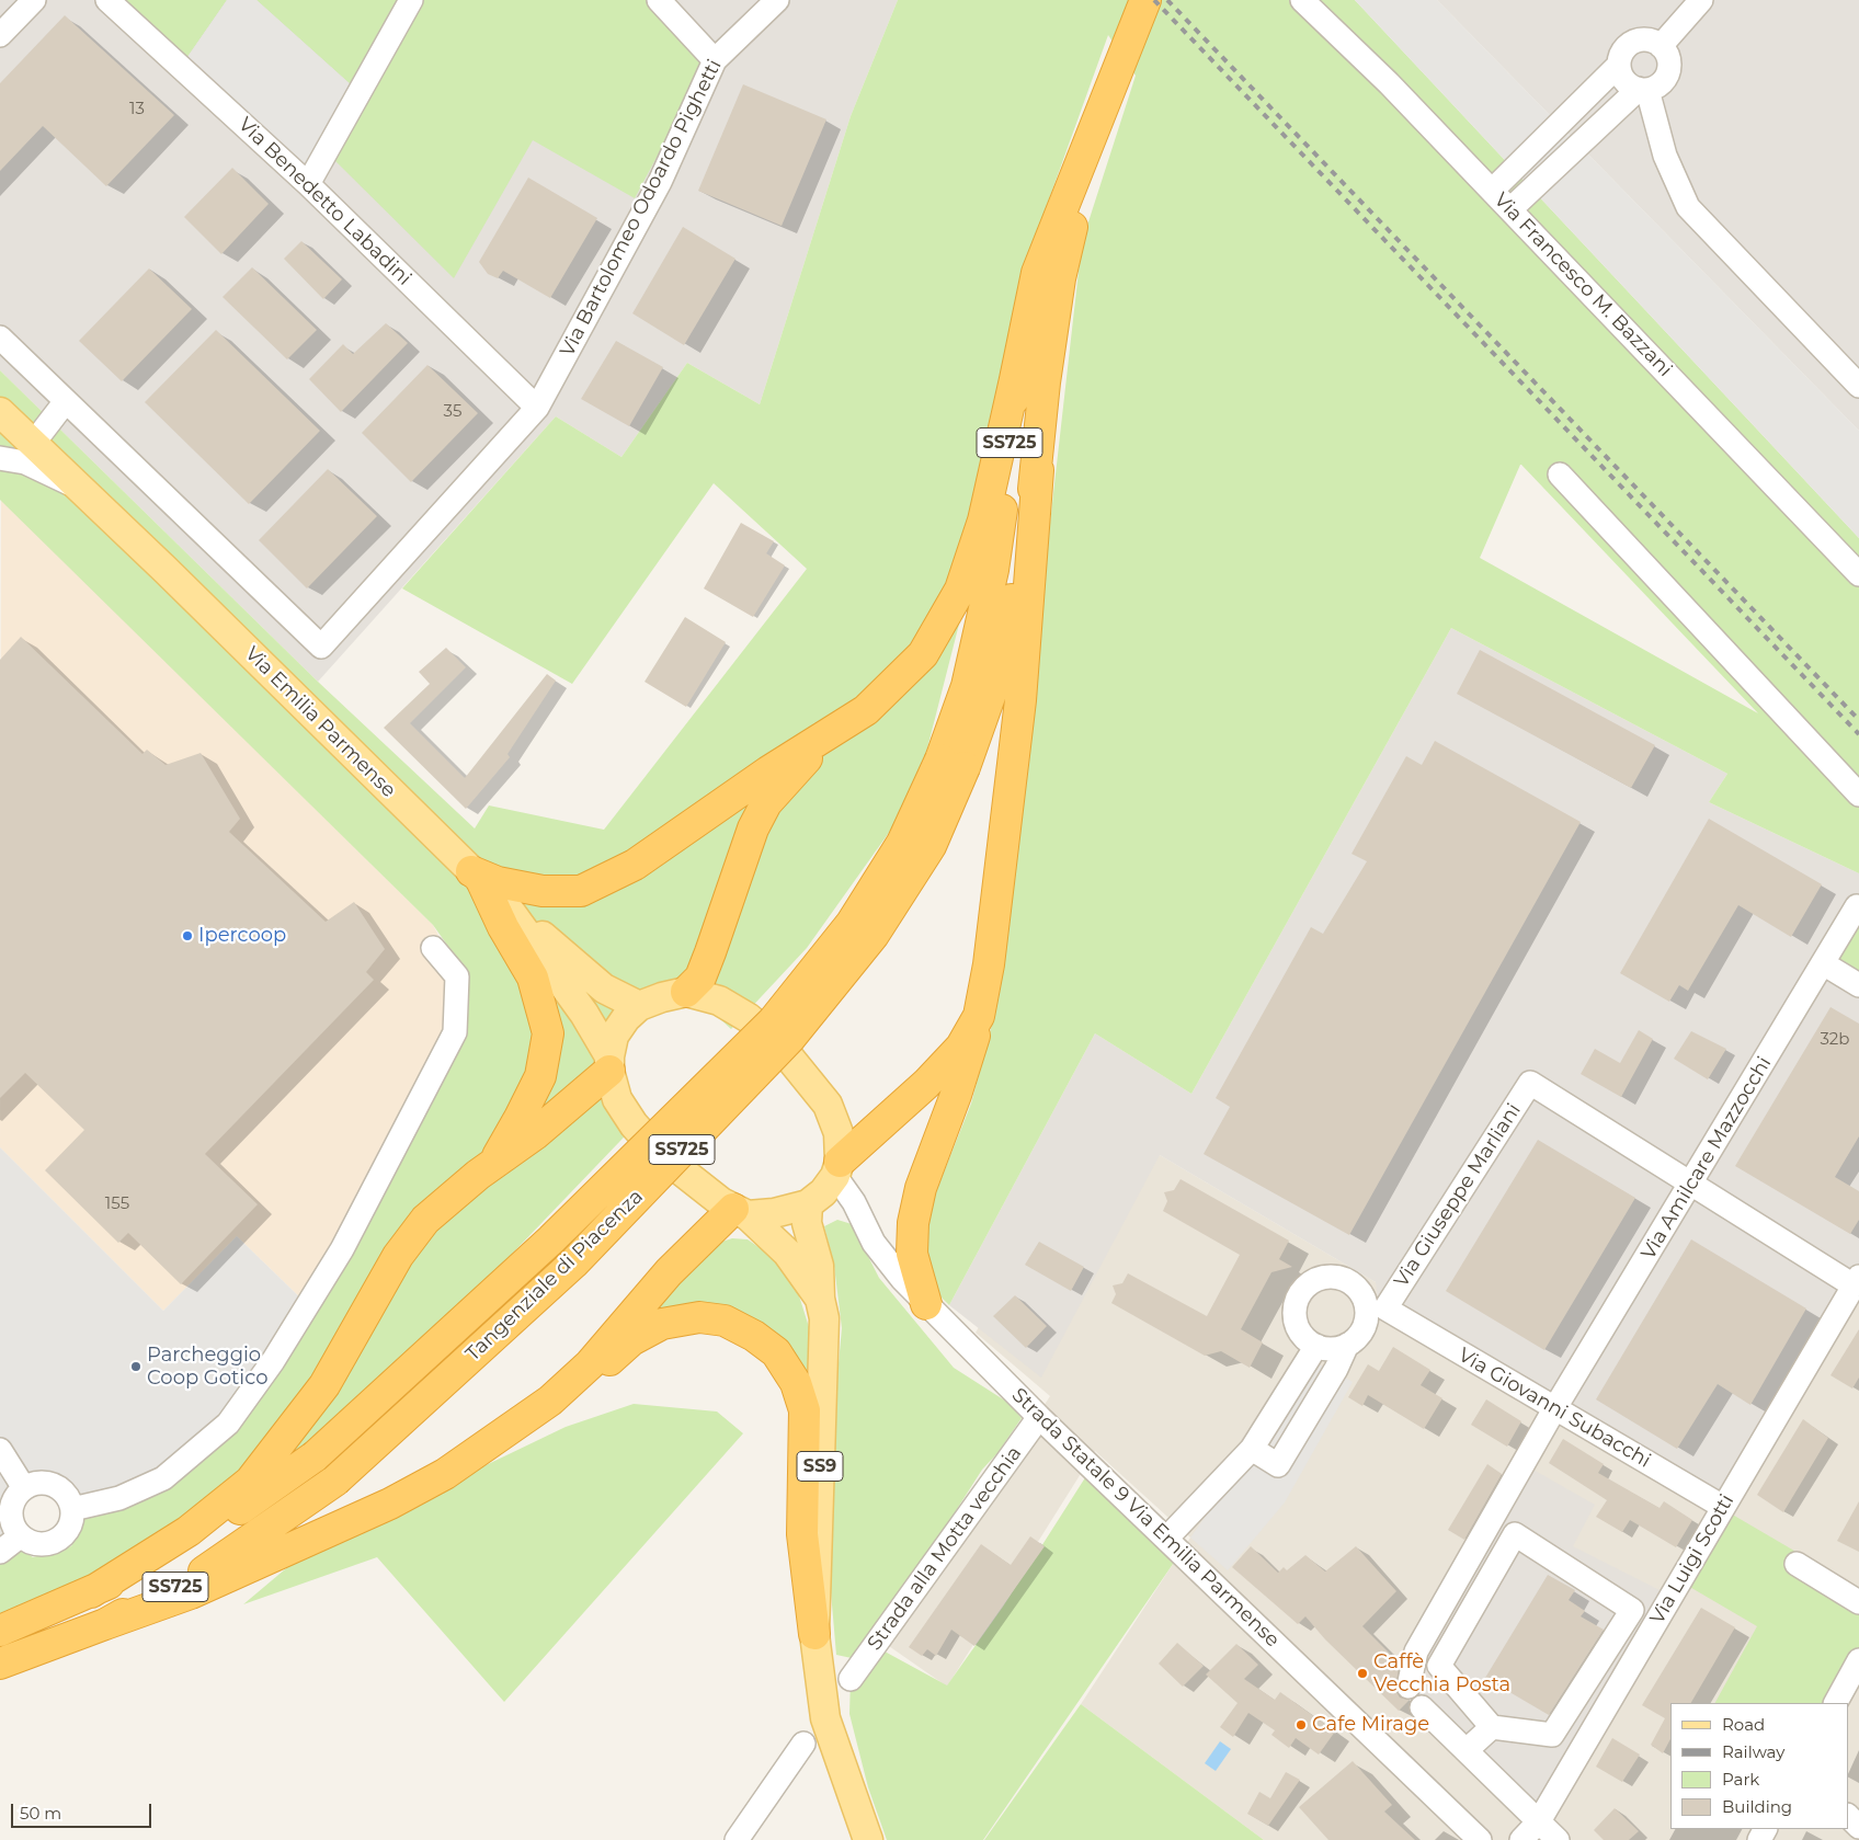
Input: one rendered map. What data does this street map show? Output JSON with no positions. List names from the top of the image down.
{
  "streets": {
    "highway": ["SS725", "Tangenziale di Piacenza"],
    "main road": ["Via Emilia Parmense", "SS9"],
    "street": [
      "Via Benedetto Labadini",
      "Via Bartolomeo Odoardo Pighetti",
      "Via Francesco M. Bazzani",
      "Via Amilcare Mazzocchi",
      "Via Giuseppe Marliani",
      "Via Giovanni Subacchi",
      "Strada Statale 9 Via Emilia Parmense",
      "Strada alla Motta vecchia",
      "Via Luigi Scotti"
    ]
  },
  "crossings": [
    ["Via Benedetto Labadini", "Via Bartolomeo Odoardo Pighetti"],
    ["Via Amilcare Mazzocchi", "Via Giuseppe Marliani"],
    ["Via Amilcare Mazzocchi", "Via Giovanni Subacchi"],
    ["Via Giuseppe Marliani", "Via Giovanni Subacchi"],
    ["Via Giovanni Subacchi", "Via Luigi Scotti"],
    ["Strada Statale 9 Via Emilia Parmense", "Strada alla Motta vecchia"]
  ],
  "places": [
    "Ipercoop",
    "Parcheggio Coop Gotico",
    "Caffè Vecchia Posta",
    "Cafe Mirage"
  ],
  "house_numbers": [
    "13",
    "35",
    "32b",
    "155"
  ],
  "legend": [
    "Road",
    "Railway",
    "Park",
    "Building"
  ],
  "scale_bar": "50 m"
}
